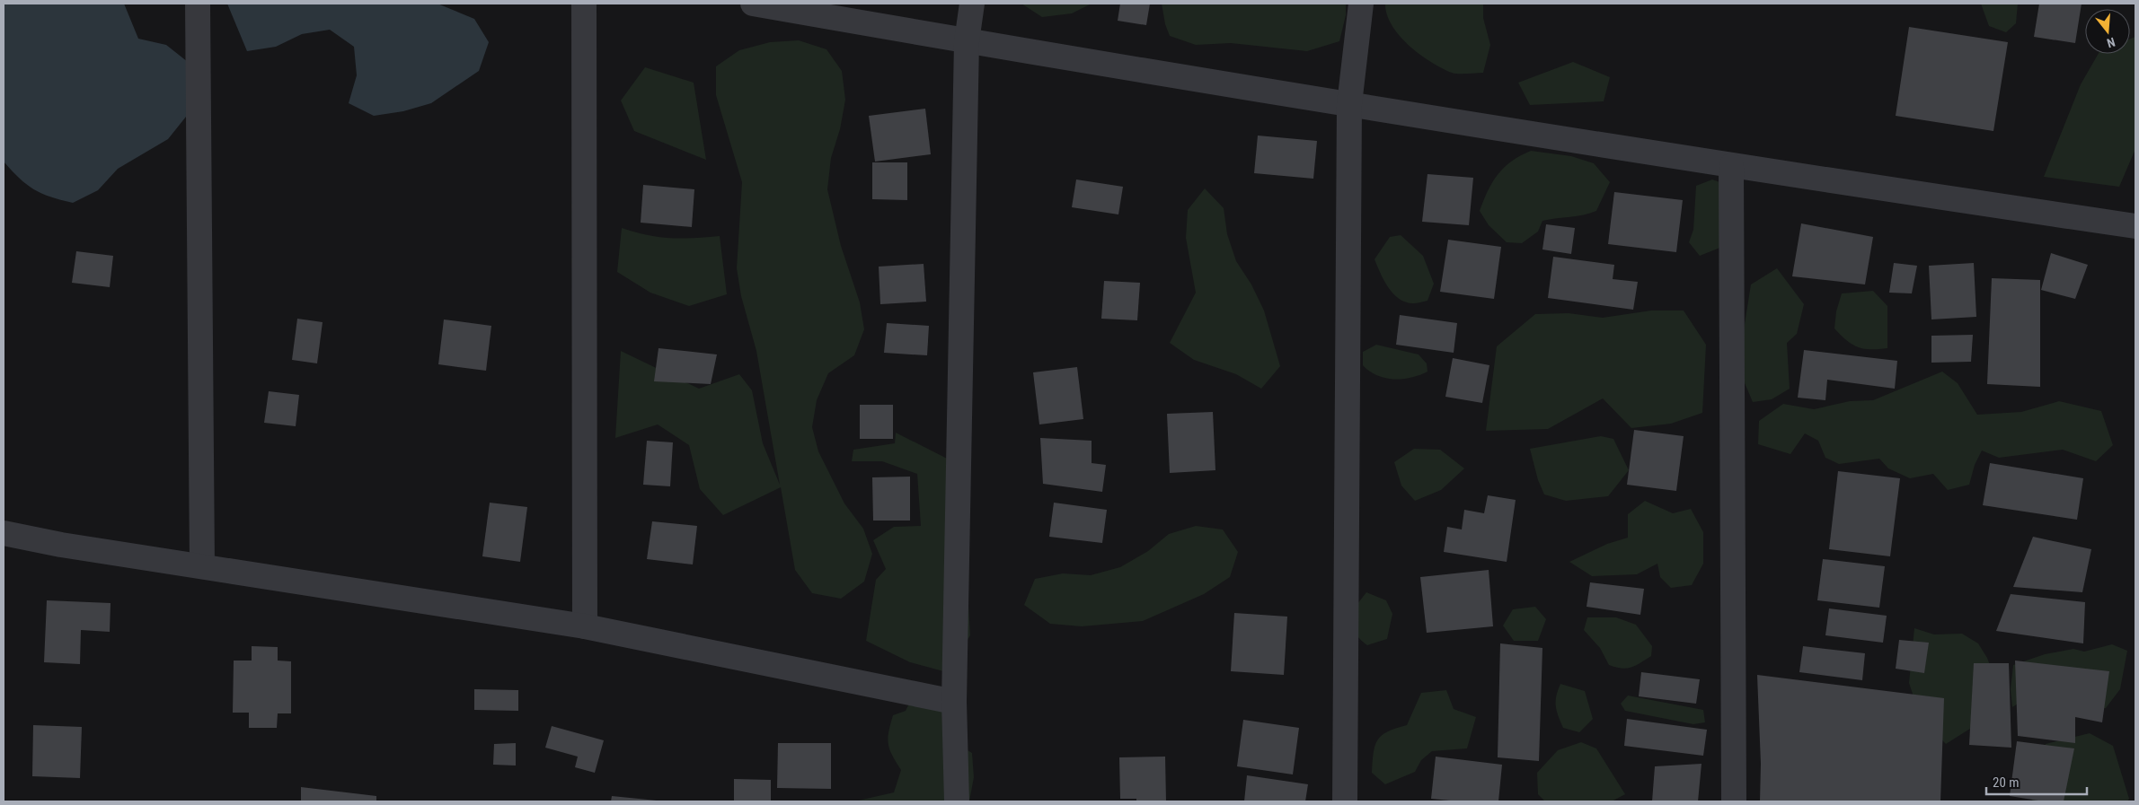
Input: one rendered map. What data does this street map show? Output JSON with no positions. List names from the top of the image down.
{
  "scale_bar": "20 m",
  "north": "bottom"
}
